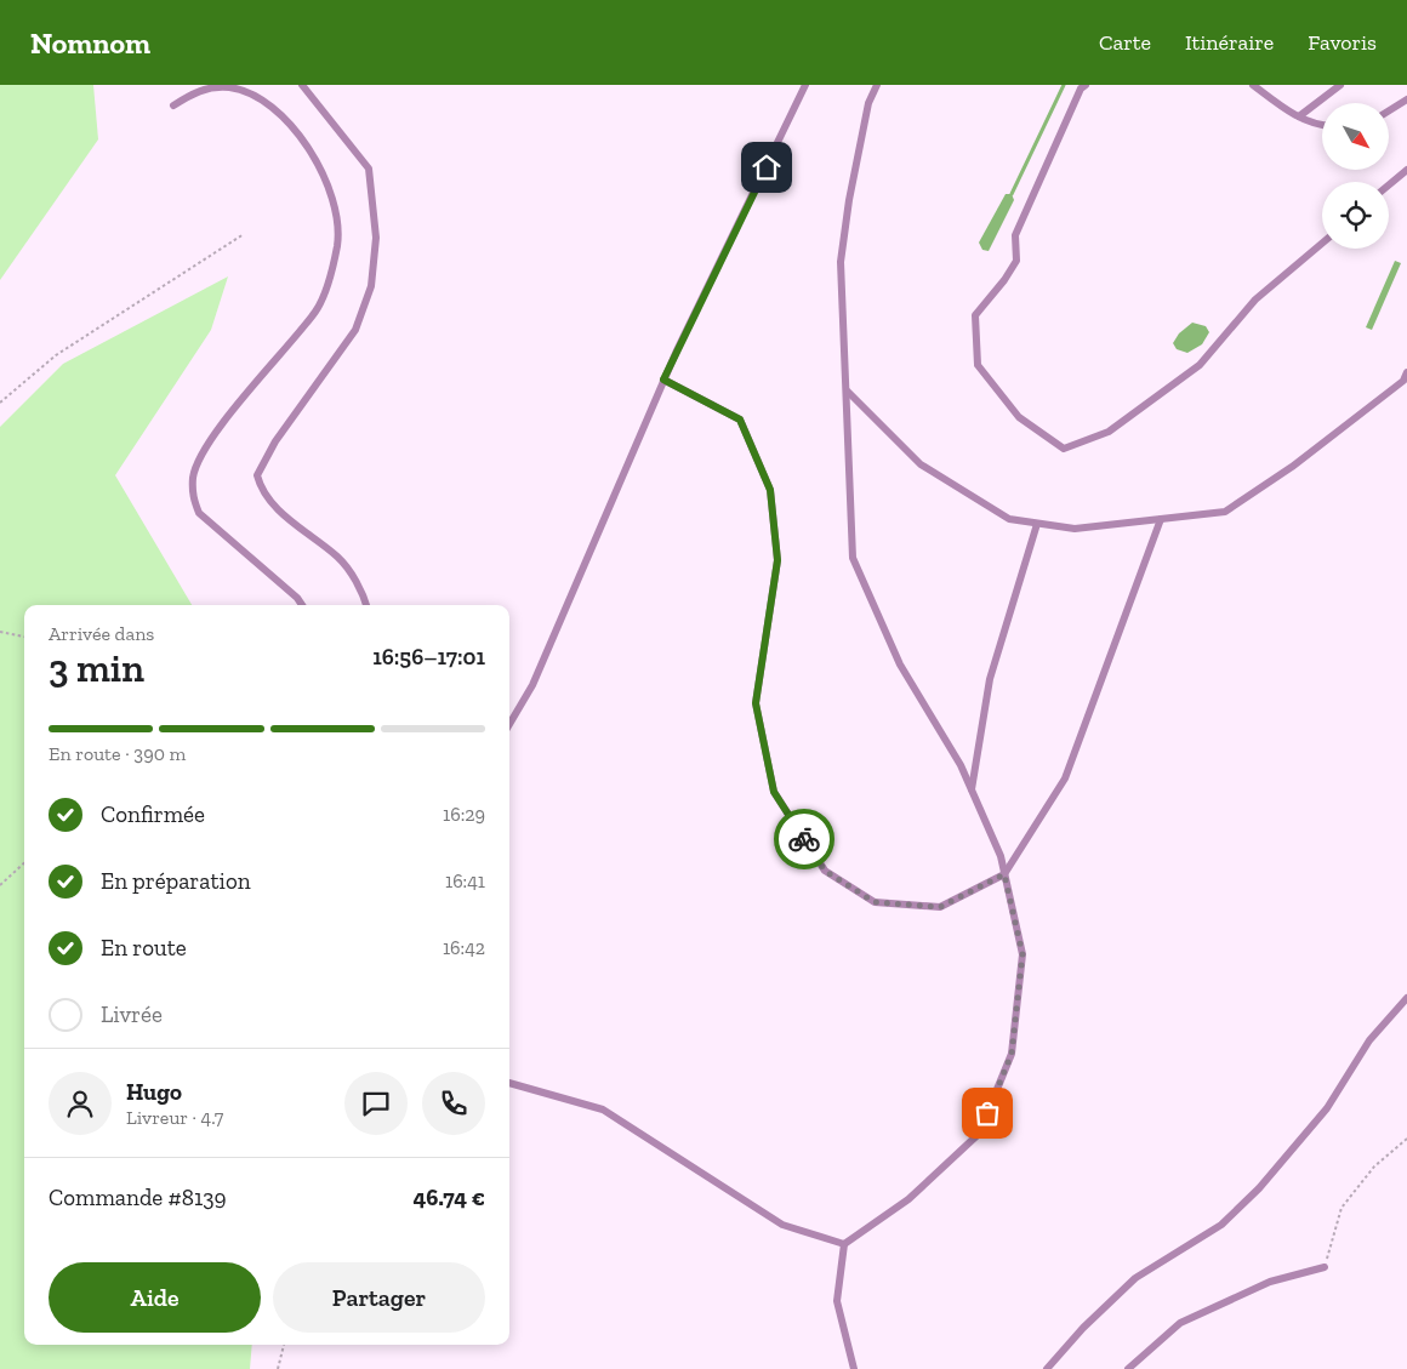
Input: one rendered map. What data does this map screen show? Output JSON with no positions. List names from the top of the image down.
{
  "north": "bottom right",
  "page": {
    "header": "Nomnom",
    "nav": ["Carte", "Itinéraire", "Favoris"],
    "heading": ["3 min", "Arrivée dans", "16:56–17:01"],
    "panel": [
      "Hugo",
      "Livreur · 4.7",
      "Commande #8139",
      "46.74 €"
    ],
    "bar": "En route · 390 m",
    "list": [
      ["Confirmée", "16:29"],
      ["En préparation", "16:41"],
      ["En route", "16:42"],
      "Livrée"
    ],
    "buttons": ["Aide", "Partager"]
  }
}
